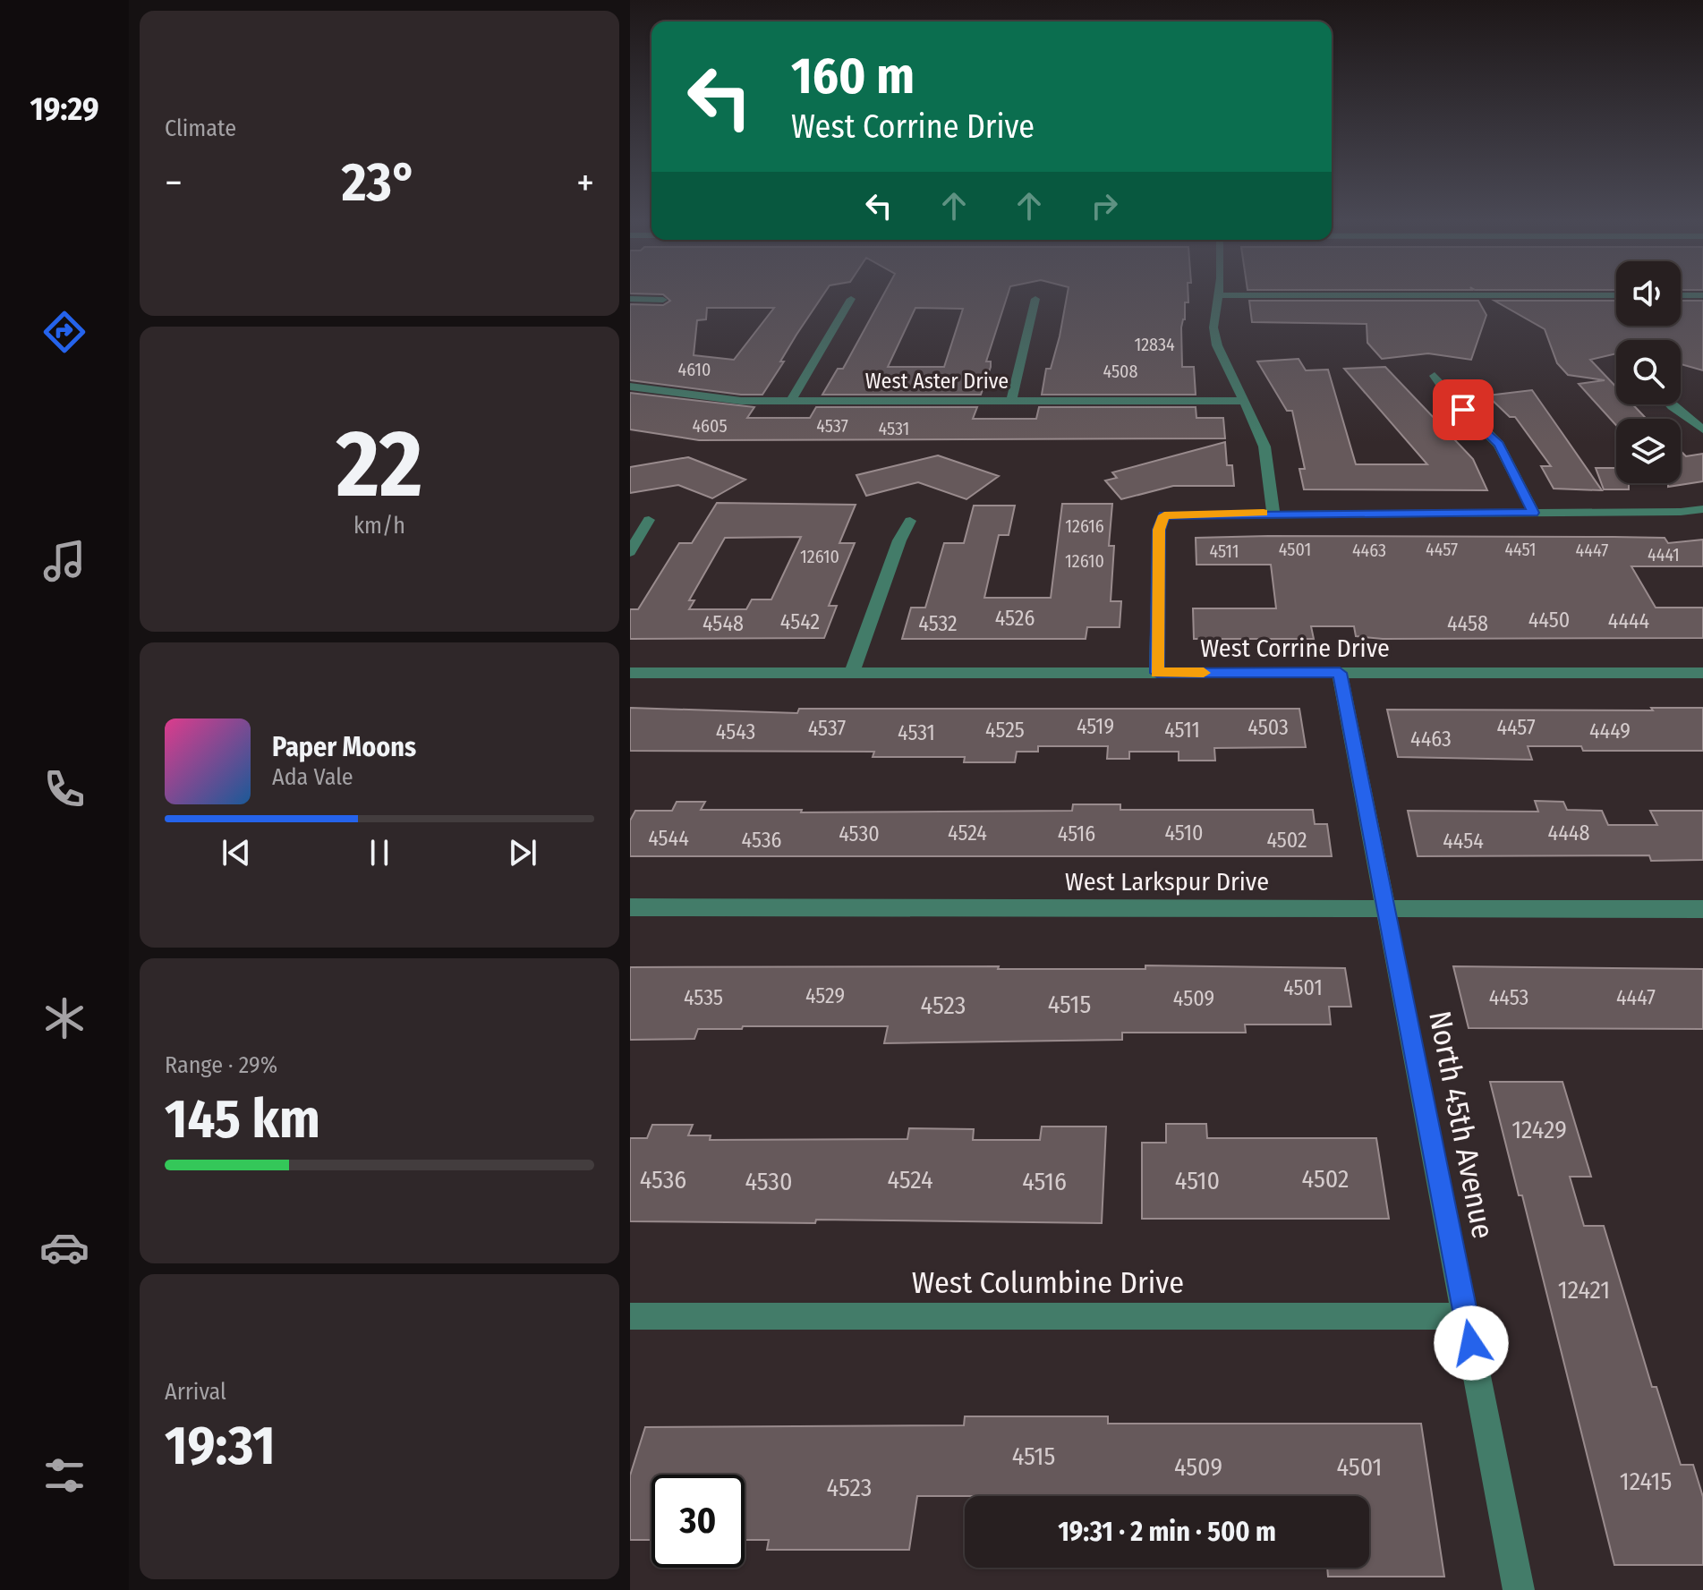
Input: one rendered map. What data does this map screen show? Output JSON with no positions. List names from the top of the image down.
{
  "streets": {
    "street": [
      "West Aster Drive",
      "West Corrine Drive",
      "West Larkspur Drive",
      "North 45th Avenue",
      "West Columbine Drive"
    ]
  },
  "crossings": [
    ["West Corrine Drive", "North 45th Avenue"],
    ["West Larkspur Drive", "North 45th Avenue"],
    ["North 45th Avenue", "West Columbine Drive"]
  ],
  "house_numbers": [
    "12834",
    "4610",
    "4508",
    "4605",
    "4537",
    "4531",
    "12616",
    "4501",
    "4457",
    "4451",
    "4463",
    "4447",
    "4511",
    "4441",
    "12610",
    "12610",
    "4526",
    "4450",
    "4444",
    "4542",
    "4548",
    "4532",
    "4458",
    "4519",
    "4503",
    "4457",
    "4537",
    "4525",
    "4511",
    "4449",
    "4543",
    "4531",
    "4463",
    "4524",
    "4510",
    "4448",
    "4530",
    "4516",
    "4544",
    "4536",
    "4502",
    "4454",
    "4501",
    "4529",
    "4535",
    "4453",
    "4447",
    "4509",
    "4515",
    "4523",
    "12429",
    "4502",
    "4536",
    "4524",
    "4510",
    "4530",
    "4516",
    "12421",
    "4515",
    "4509",
    "4501",
    "12415",
    "4523"
  ],
  "page": {
    "tabs": "19:29",
    "tile": [
      "Climate",
      ["22", "km/h"],
      ["Range · 29%", "145 km"],
      ["Arrival", "19:31"]
    ],
    "turn": ["160 m", "West Corrine Drive"],
    "heat": ["−", "23°", "+"],
    "song": ["Paper Moons", "Ada Vale"],
    "limit": "30",
    "trip": "19:31 · 2 min · 500 m"
  }
}
